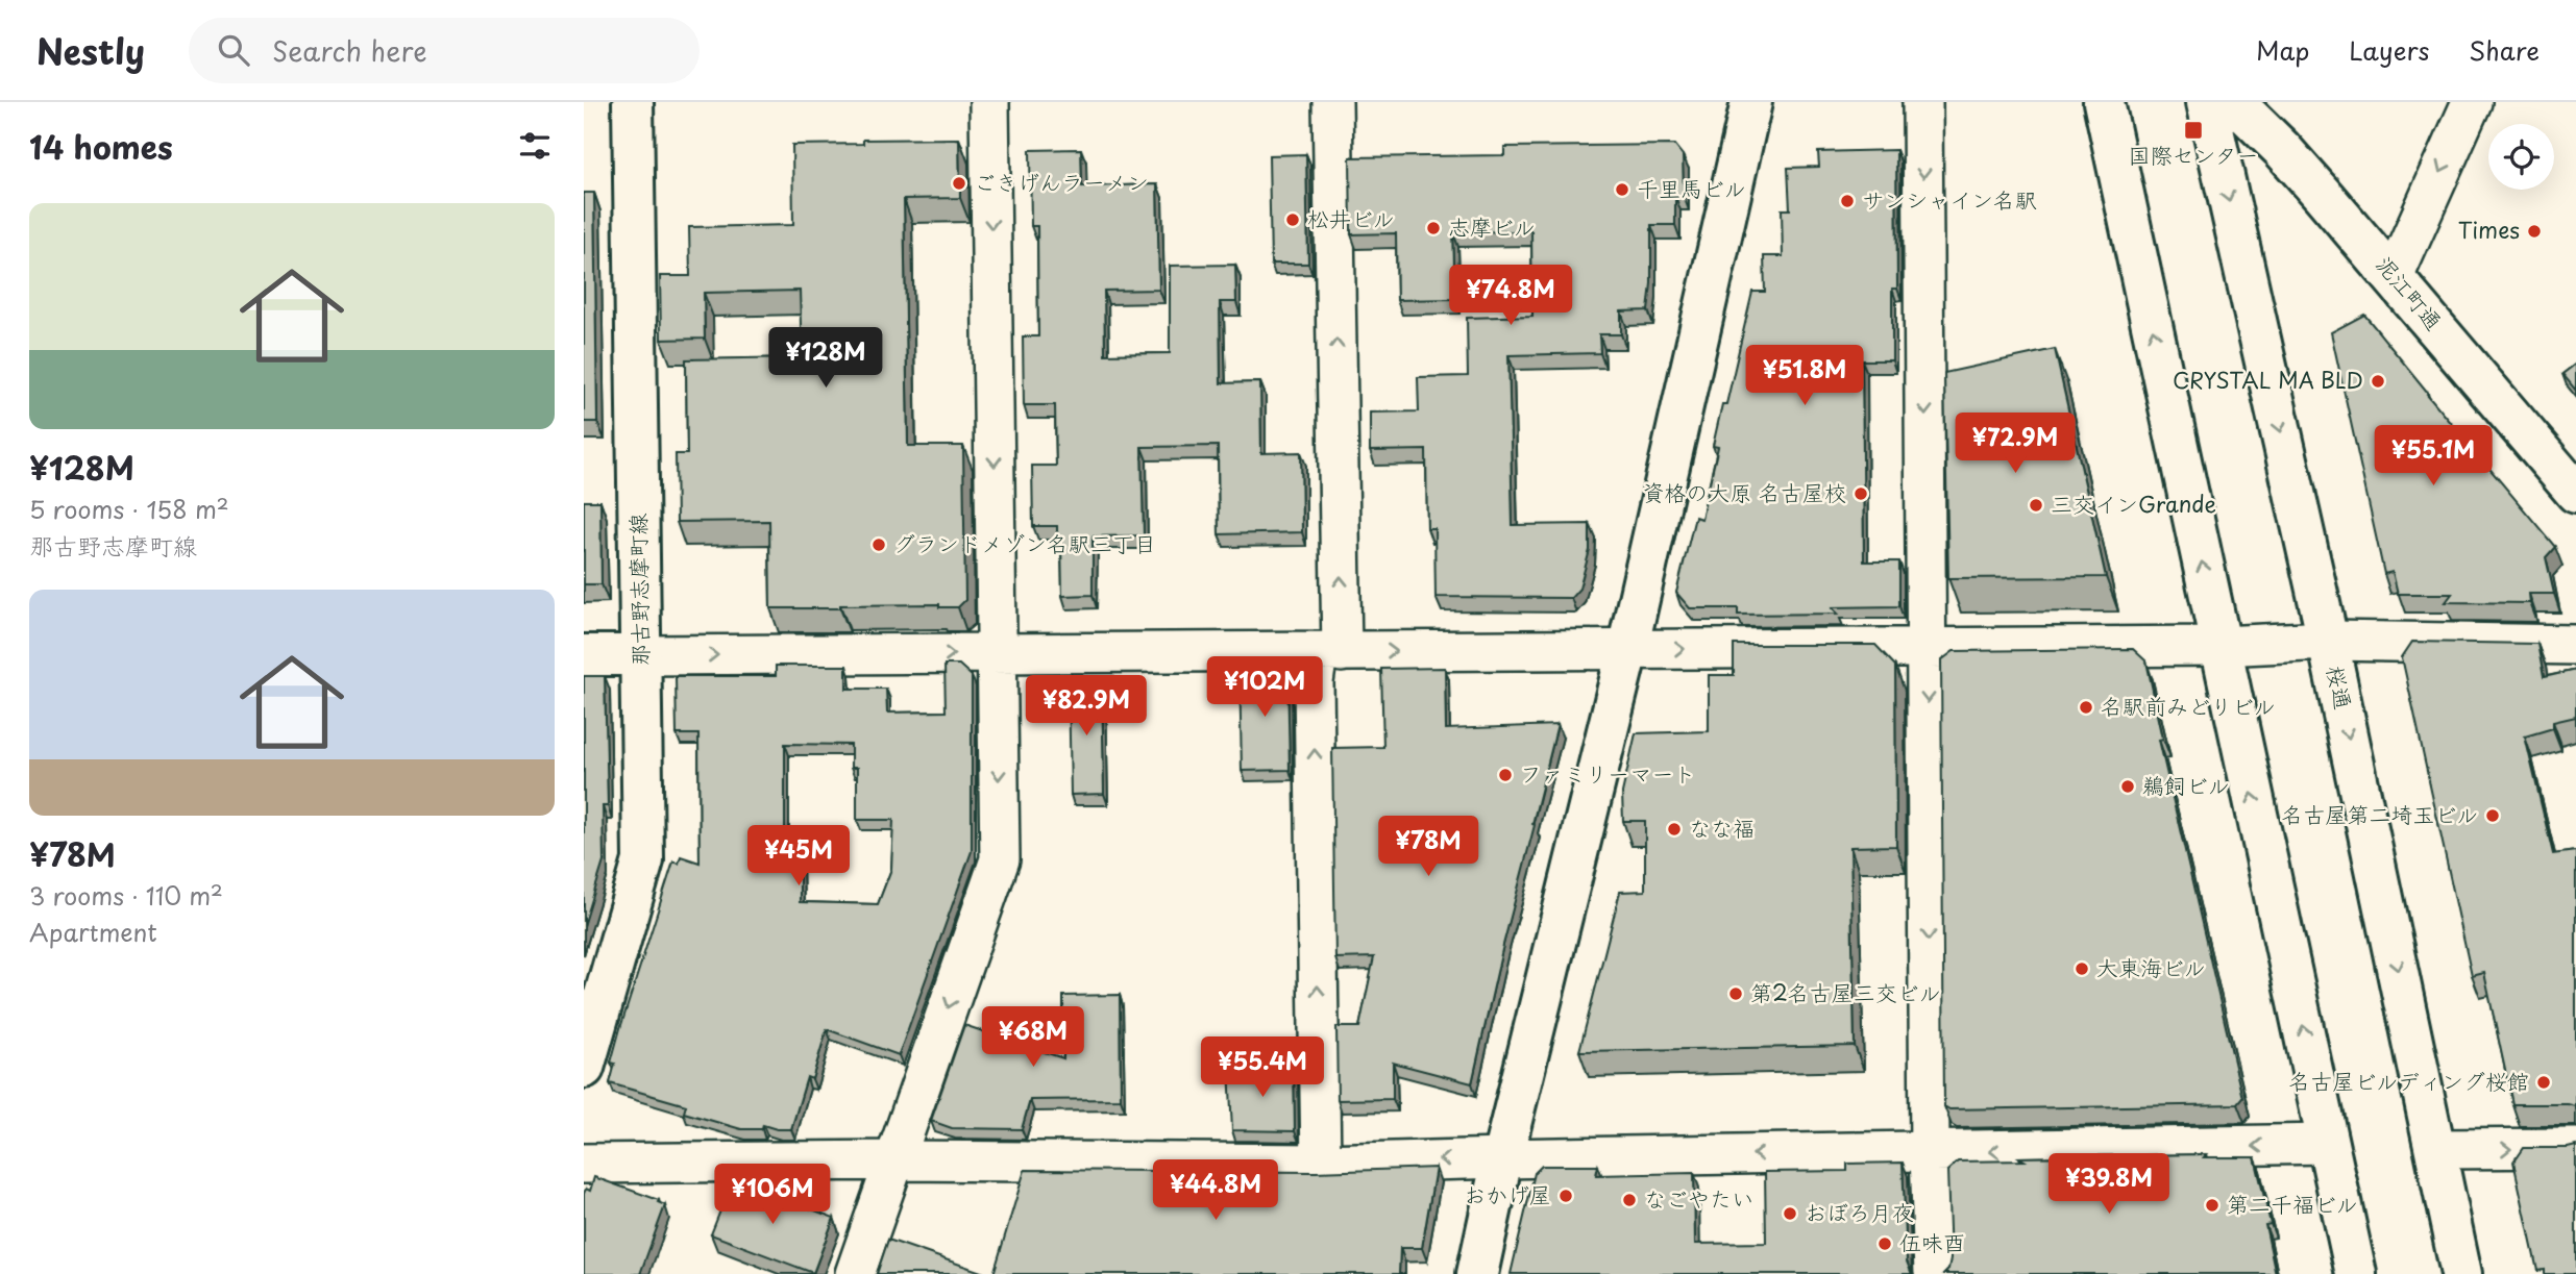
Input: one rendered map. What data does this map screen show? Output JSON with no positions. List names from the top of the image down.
{
  "streets": {
    "street": ["泥江町通", "那古野志摩町線", "桜通"]
  },
  "places": {
    "transit": ["国際センター"],
    "other": [
      "ごきげんラーメン",
      "千里馬ビル",
      "サンシャイン名駅",
      "松井ビル",
      "志摩ビル",
      "Times",
      "CRYSTAL MA BLD",
      "資格の大原 名古屋校",
      "三交インGrande",
      "グランドメゾン名駅三丁目",
      "名駅前みどりビル",
      "ファミリーマート",
      "鵜飼ビル",
      "名古屋第二埼玉ビル",
      "なな福",
      "大東海ビル",
      "第2名古屋三交ビル",
      "名古屋ビルディング桜館",
      "おかげ屋",
      "なごやたい",
      "第二千福ビル",
      "おぼろ月夜",
      "伍味酉"
    ]
  },
  "page": {
    "header": "Nestly",
    "search": "Search here",
    "nav": ["Map", "Layers", "Share"],
    "heading": "14 homes",
    "list": [
      {
        "name": "¥128M",
        "note": "5 rooms · 158 m² · 那古野志摩町線"
      },
      {
        "name": "¥78M",
        "note": "3 rooms · 110 m² · Apartment"
      }
    ],
    "price": [
      "¥74.8M",
      "¥128M",
      "¥51.8M",
      "¥72.9M",
      "¥55.1M",
      "¥102M",
      "¥82.9M",
      "¥78M",
      "¥45M",
      "¥68M",
      "¥55.4M",
      "¥39.8M",
      "¥44.8M",
      "¥106M"
    ]
  }
}
